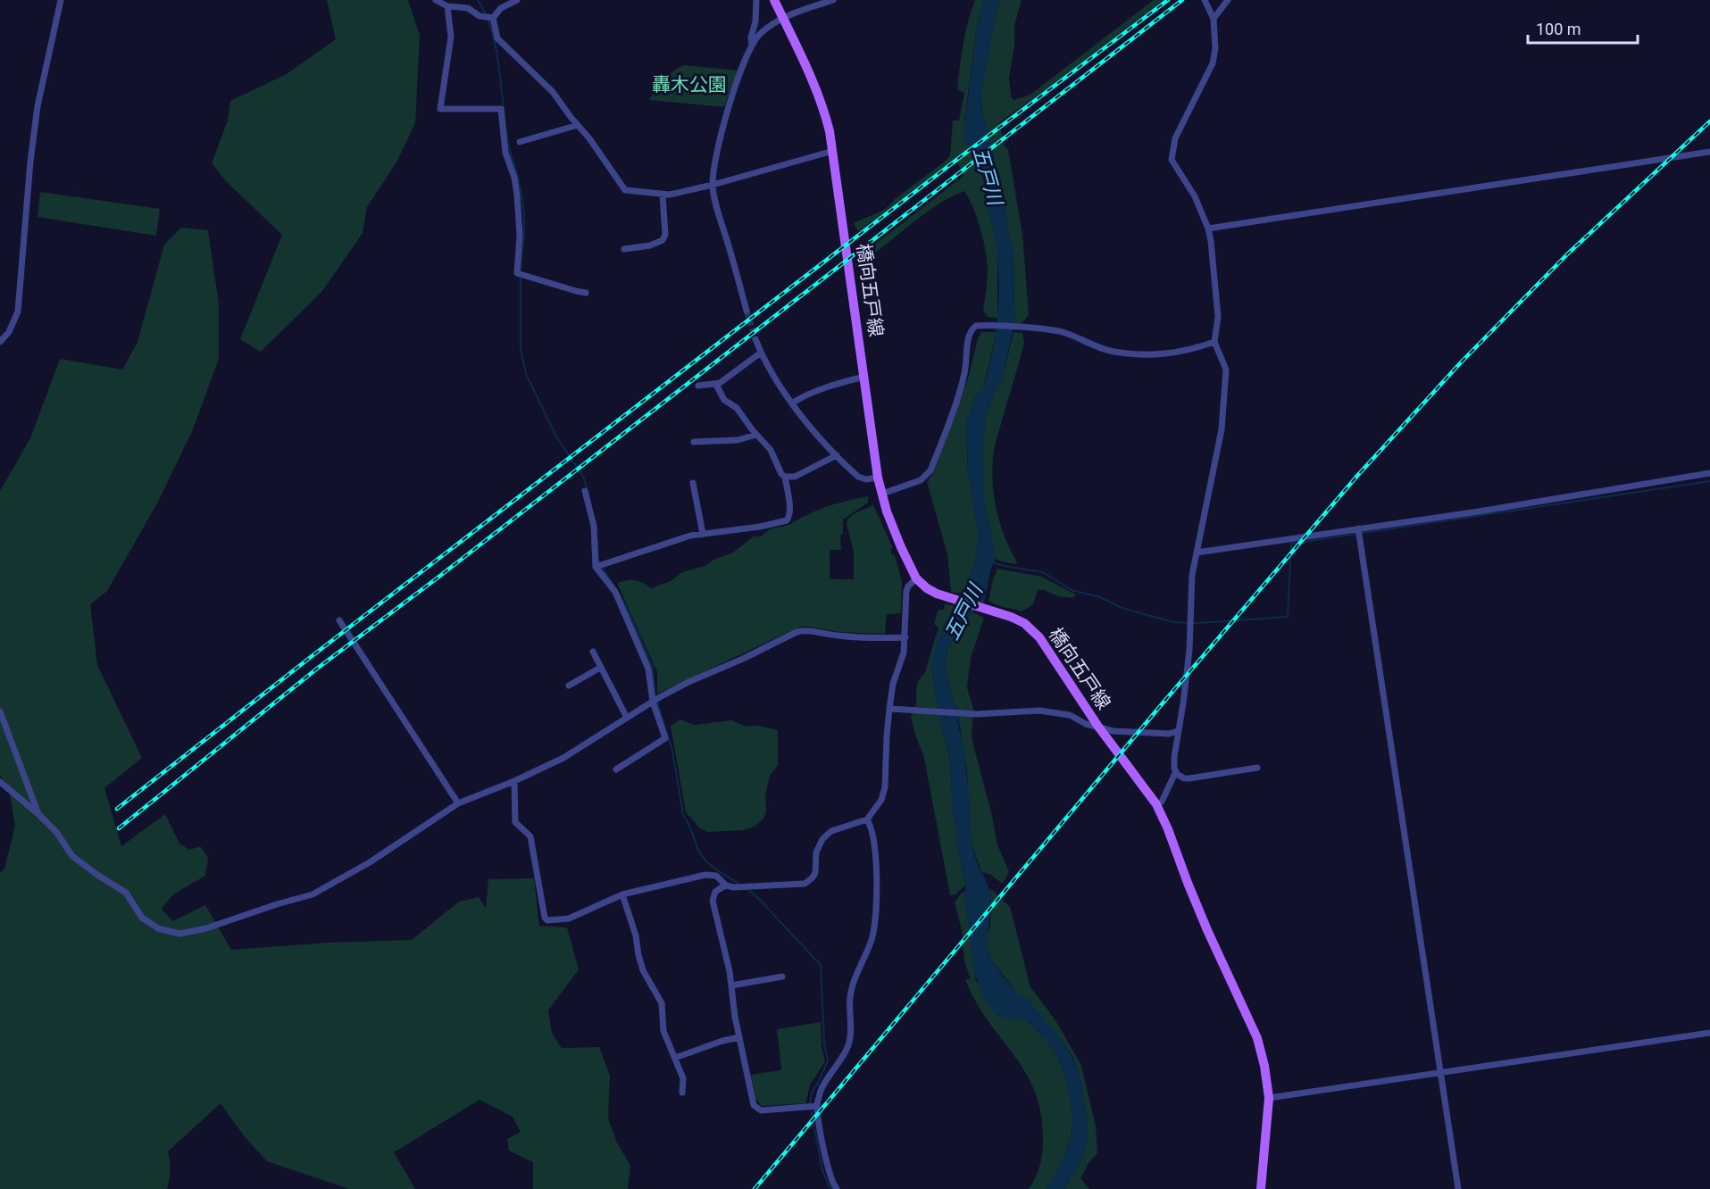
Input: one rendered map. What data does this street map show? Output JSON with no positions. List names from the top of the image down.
{
  "streets": {
    "main road": ["橋向五戸線"]
  },
  "water": ["五戸川"],
  "parks": ["轟木公園"],
  "scale_bar": "100 m"
}
